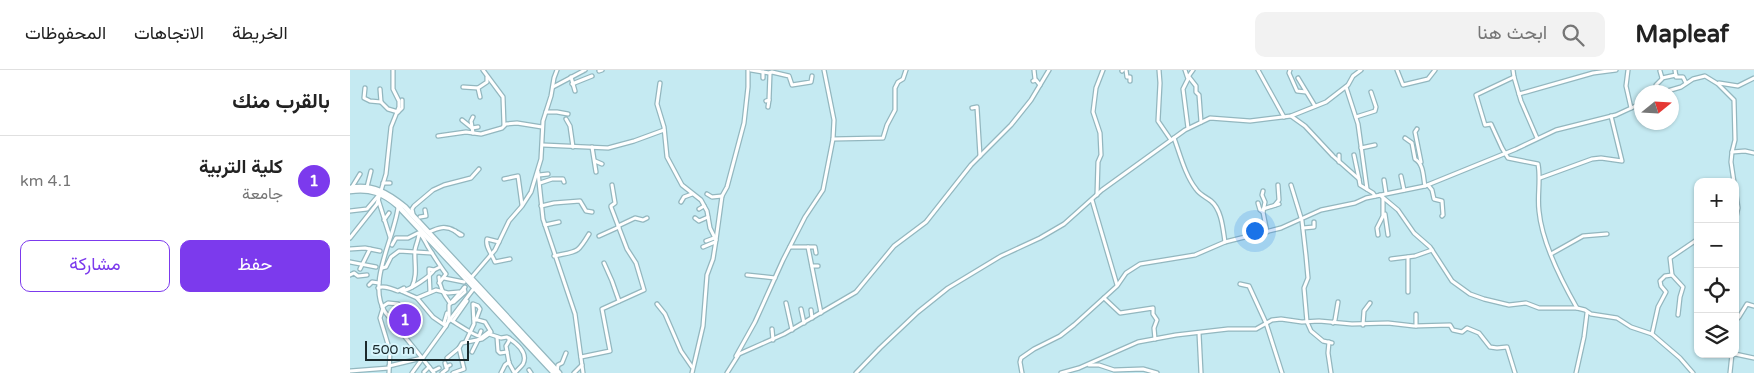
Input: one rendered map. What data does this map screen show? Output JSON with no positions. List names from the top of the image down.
{
  "scale_bar": "500 m",
  "north": "right",
  "page": {
    "header": "Mapleaf",
    "search": "ابحث هنا",
    "nav": ["الخريطة", "الاتجاهات", "المحفوظات"],
    "heading": "بالقرب منك",
    "list": [
      {
        "mark": "1",
        "name": "كلية التربية",
        "note": "جامعة",
        "value": "4.1 km"
      }
    ],
    "map_buttons": ["+", "−"],
    "buttons": ["حفظ", "مشاركة"],
    "pins": "1",
    "scale": "500 m"
  }
}
